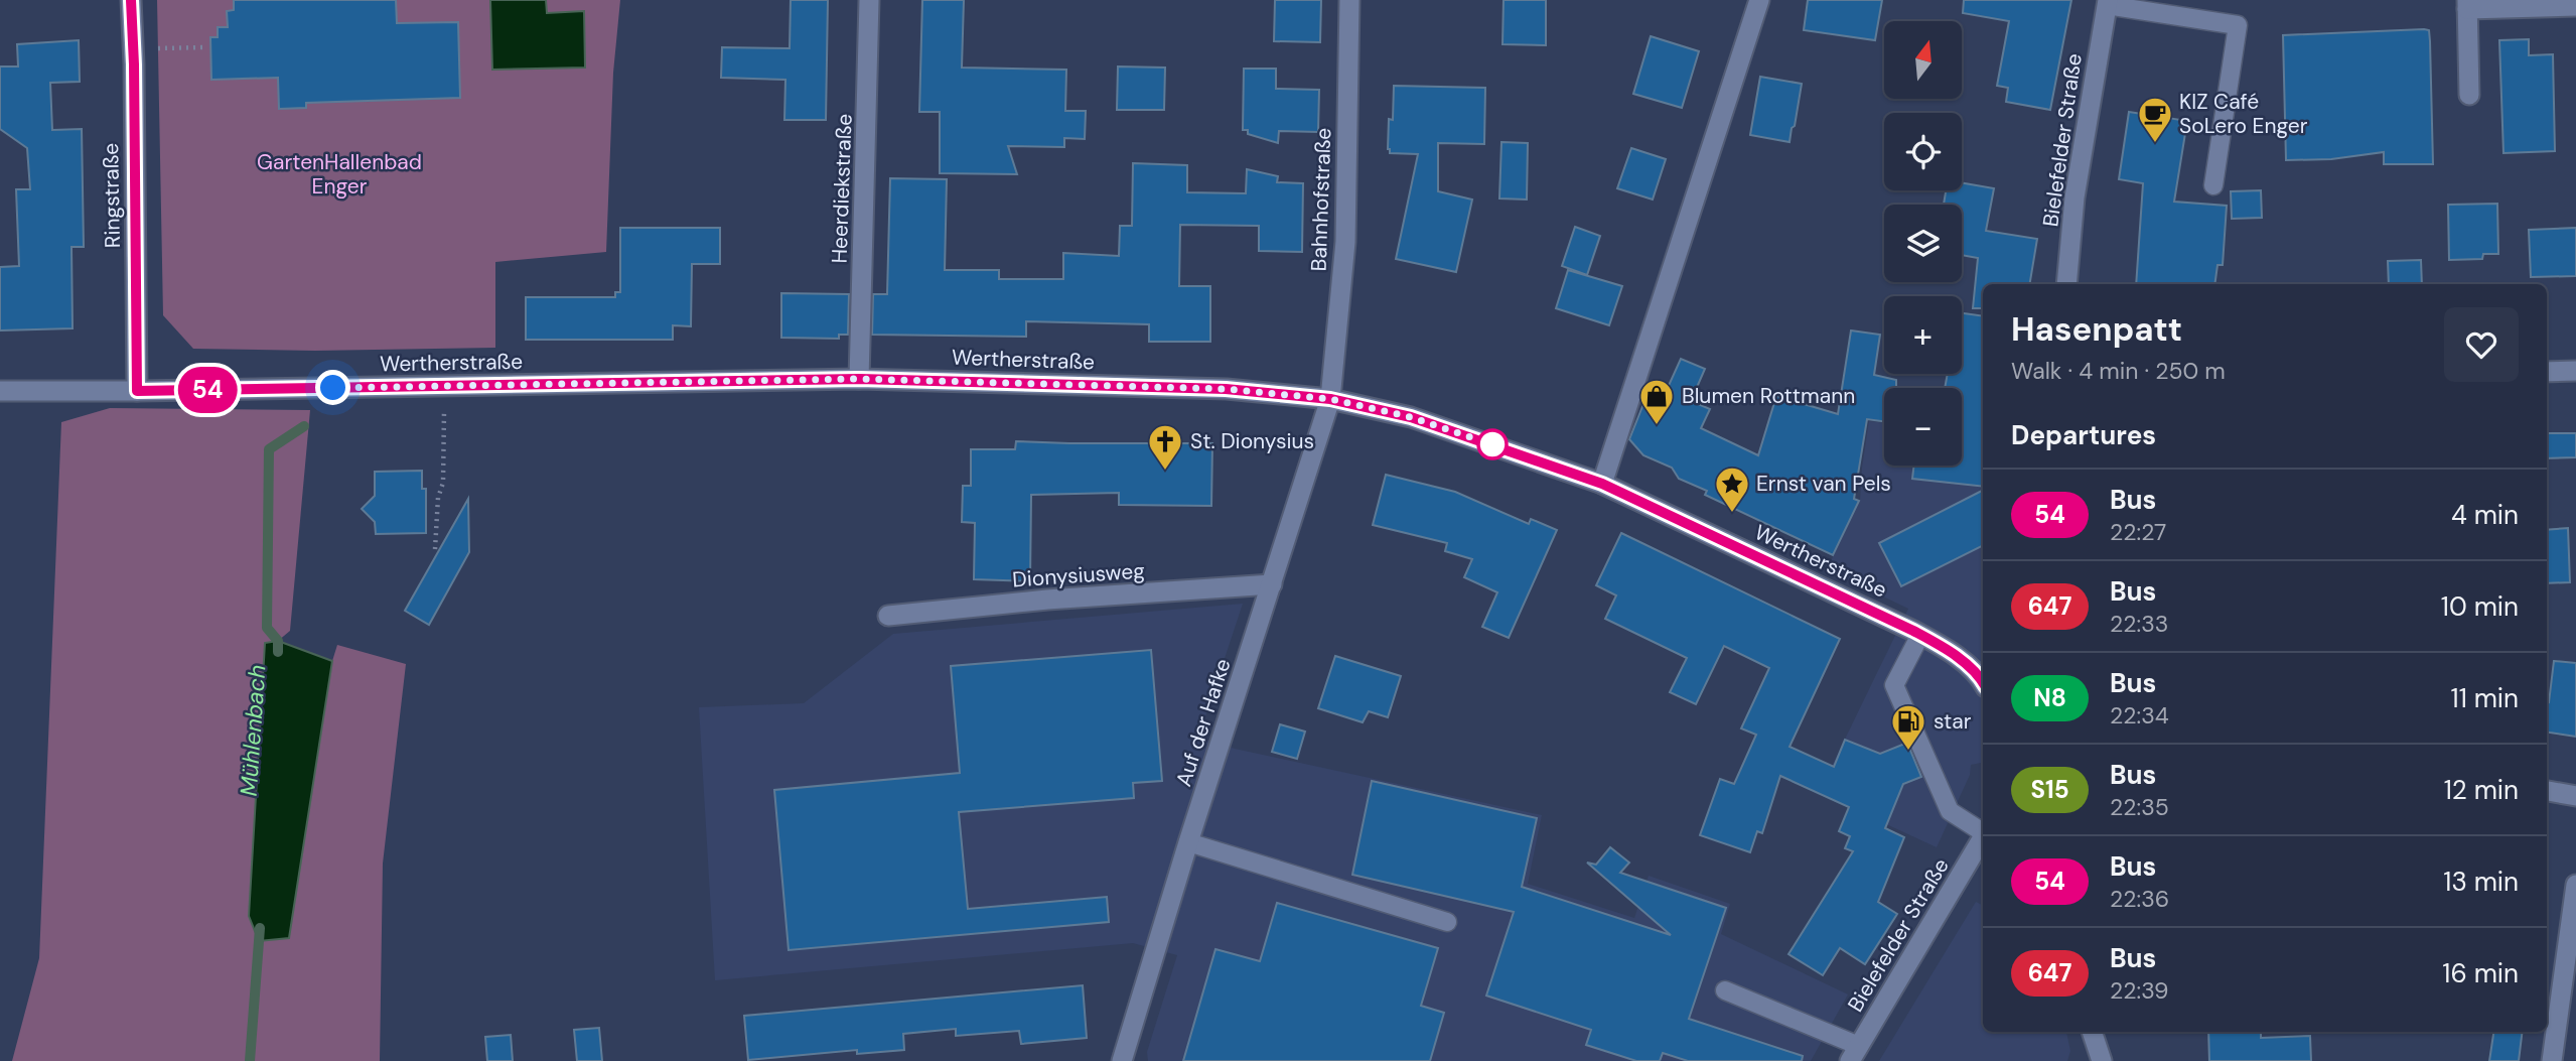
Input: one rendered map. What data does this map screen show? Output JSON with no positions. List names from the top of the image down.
{
  "streets": {
    "street": [
      "Bielefelder Straße",
      "Heerdiekstraße",
      "Ringstraße",
      "Bahnhofstraße",
      "Wertherstraße",
      "Dionysiusweg",
      "Auf der Hafke"
    ]
  },
  "crossings": [
    ["Heerdiekstraße", "Wertherstraße"],
    ["Ringstraße", "Wertherstraße"],
    ["Bahnhofstraße", "Wertherstraße"],
    ["Bahnhofstraße", "Auf der Hafke"],
    ["Wertherstraße", "Auf der Hafke"],
    ["Dionysiusweg", "Auf der Hafke"]
  ],
  "water": ["Mühlenbach"],
  "parks": ["GartenHallenbad Enger"],
  "places": {
    "cafe": ["KIZ Café SoLero Enger"],
    "shop": ["Blumen Rottmann"],
    "church": ["St. Dionysius"],
    "place": ["Ernst van Pels"],
    "fuel station": ["star"]
  },
  "lines": ["bus line 54"],
  "north": "top",
  "page": {
    "on_map": "54",
    "map_buttons": ["+", "−"],
    "heading": [
      ["Hasenpatt", "Walk · 4 min · 250 m"],
      "Departures"
    ],
    "list": [
      {
        "mark": "54",
        "name": "Bus",
        "note": "22:27",
        "value": "4 min"
      },
      {
        "mark": "647",
        "name": "Bus",
        "note": "22:33",
        "value": "10 min"
      },
      {
        "mark": "N8",
        "name": "Bus",
        "note": "22:34",
        "value": "11 min"
      },
      {
        "mark": "S15",
        "name": "Bus",
        "note": "22:35",
        "value": "12 min"
      },
      {
        "mark": "54",
        "name": "Bus",
        "note": "22:36",
        "value": "13 min"
      },
      {
        "mark": "647",
        "name": "Bus",
        "note": "22:39",
        "value": "16 min"
      }
    ]
  }
}
